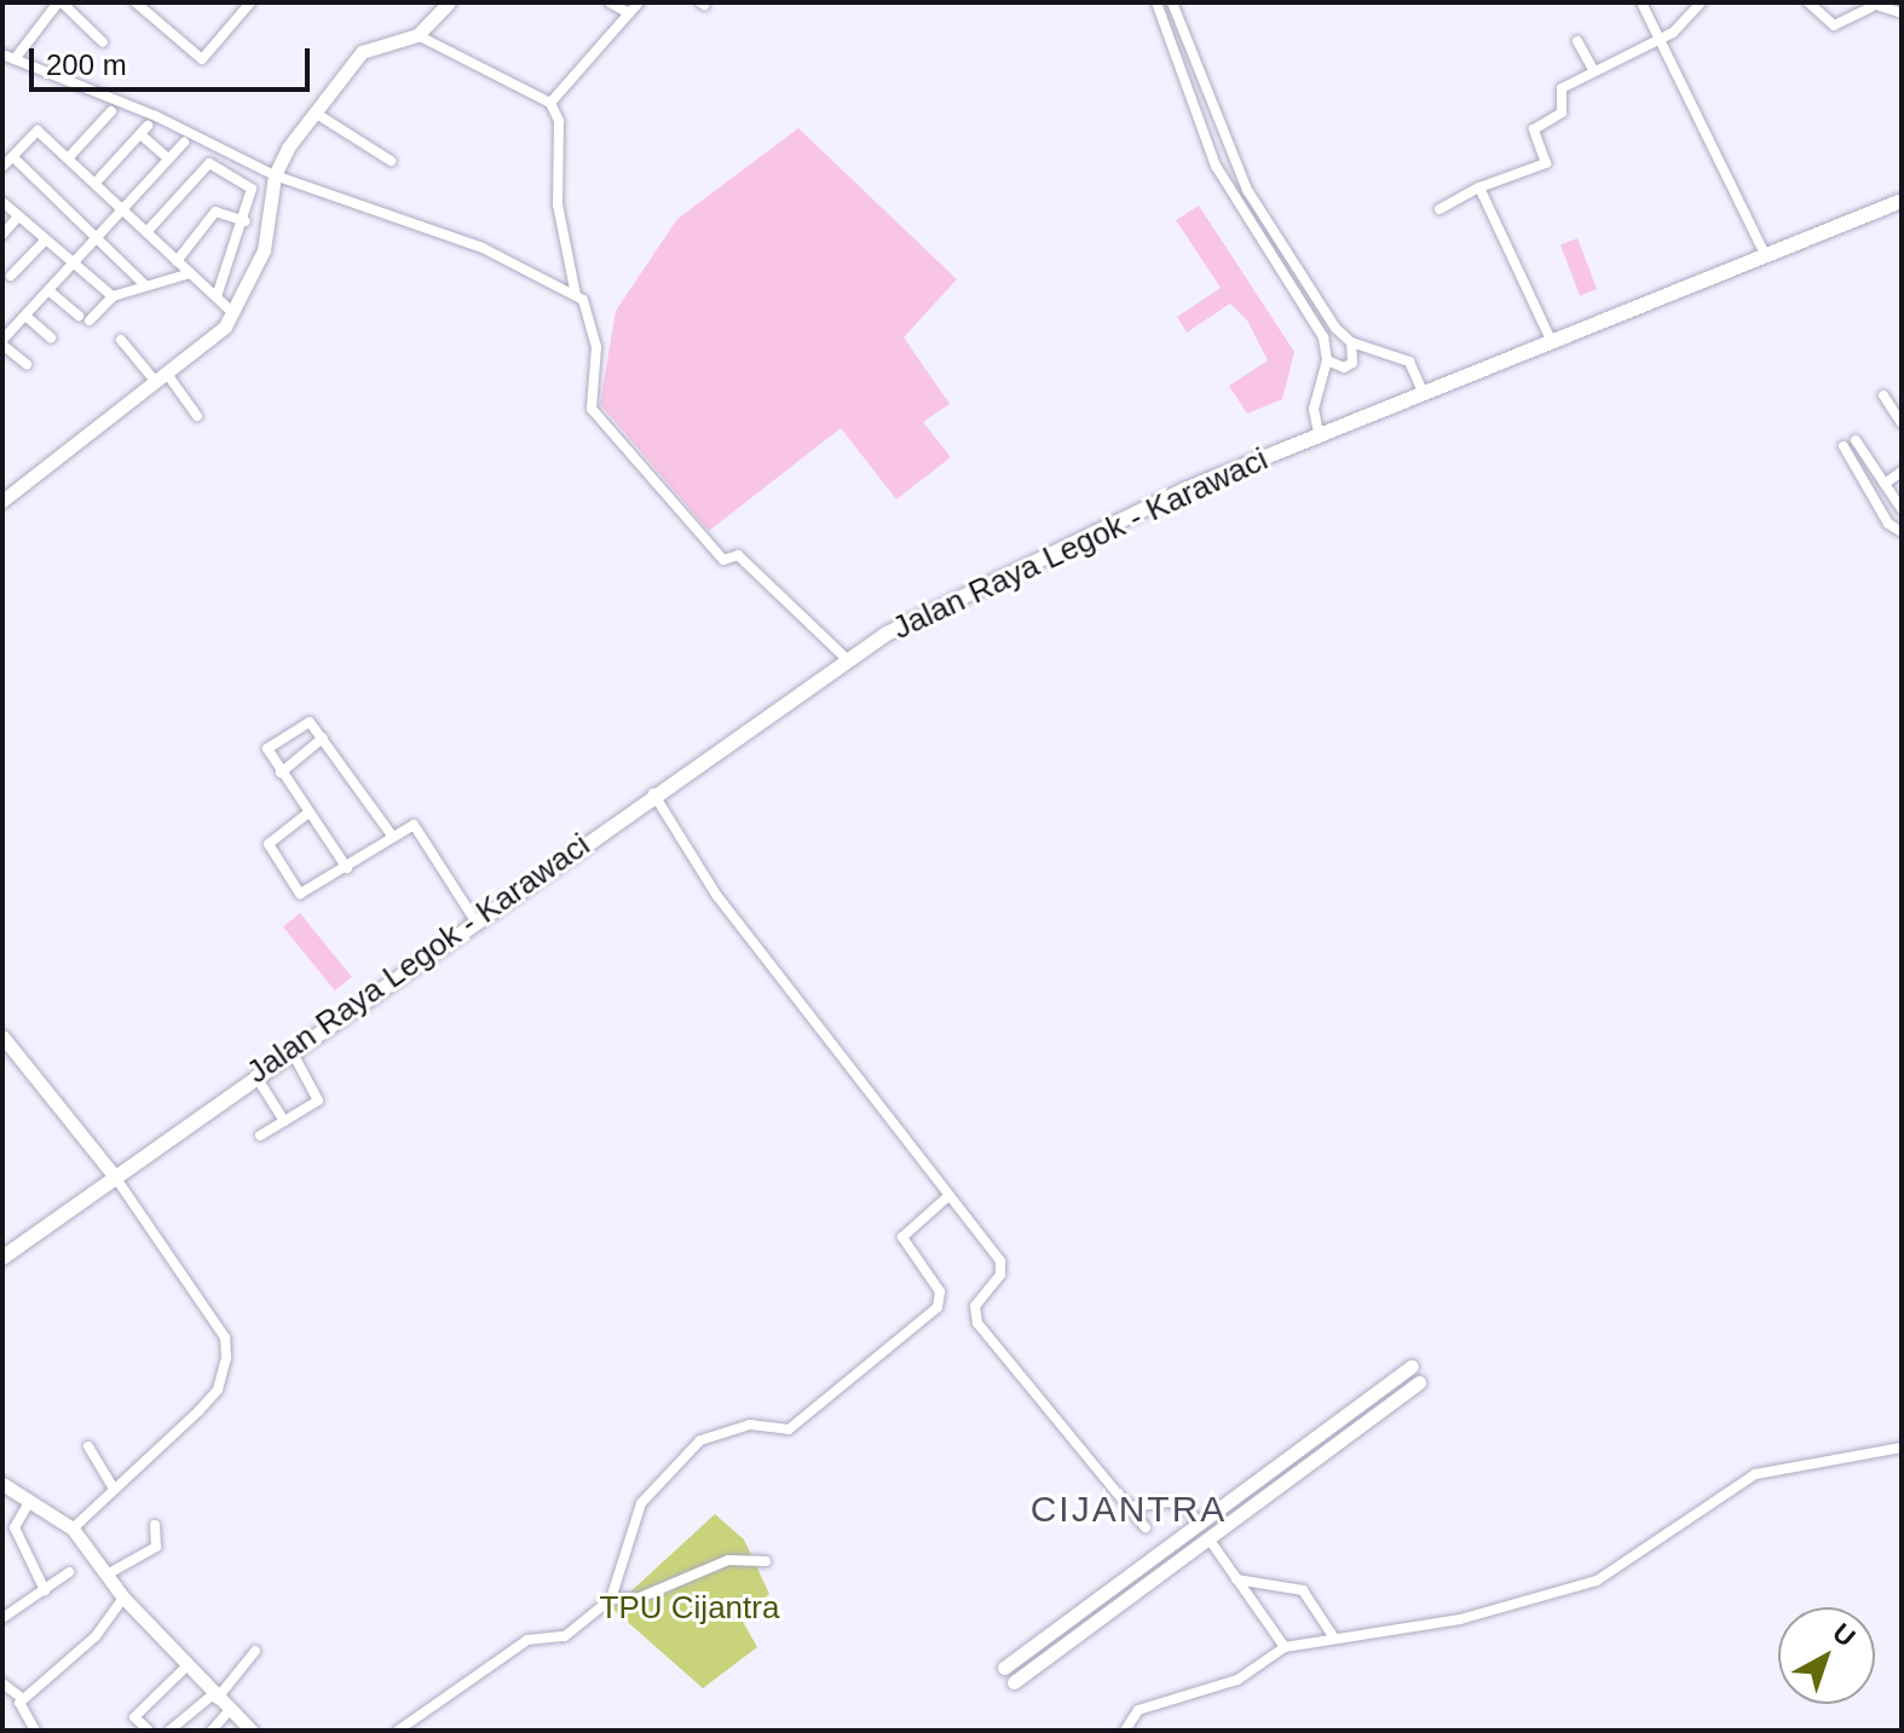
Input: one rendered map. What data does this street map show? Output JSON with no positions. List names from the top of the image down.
{
  "streets": {
    "main road": ["Jalan Raya Legok - Karawaci"]
  },
  "districts": ["CIJANTRA"],
  "parks": ["TPU Cijantra"],
  "scale_bar": "200 m",
  "north": "top right"
}
